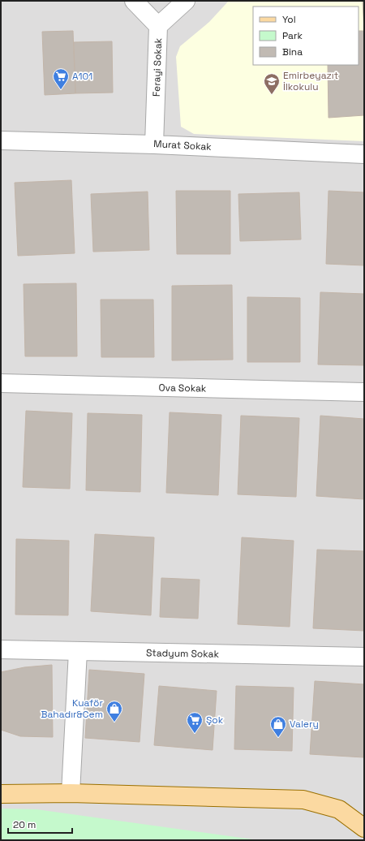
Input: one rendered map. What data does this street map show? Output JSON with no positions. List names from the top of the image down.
{
  "streets": {
    "street": [
      "Ferayi Sokak",
      "Murat Sokak",
      "Ova Sokak",
      "Stadyum Sokak"
    ]
  },
  "crossings": [
    ["Ferayi Sokak", "Murat Sokak"]
  ],
  "places": {
    "supermarket": ["A101", "Şok"],
    "school or university": ["Emirbeyazıt İlkokulu"],
    "shop": ["Kuaför Bahadır&Cem", "Valery"]
  },
  "legend": ["Yol", "Park", "Bina"],
  "scale_bar": "20 m"
}
